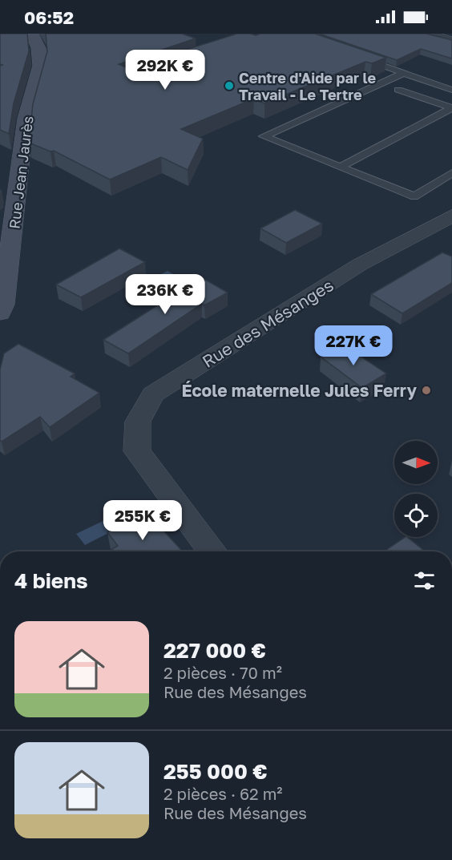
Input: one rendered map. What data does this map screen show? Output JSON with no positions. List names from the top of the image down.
{
  "streets": {
    "street": ["Rue Jean Jaurès", "Rue des Mésanges"]
  },
  "places": ["Centre d'Aide par le Travail - Le Tertre", "École maternelle Jules Ferry"],
  "north": "right",
  "page": {
    "status": "06:52",
    "price": [
      "292K €",
      "236K €",
      "227K €",
      "255K €"
    ],
    "heading": "4 biens",
    "list": [
      {
        "name": "227 000 €",
        "note": "2 pièces · 70 m² · Rue des Mésanges"
      },
      {
        "name": "255 000 €",
        "note": "2 pièces · 62 m² · Rue des Mésanges"
      }
    ]
  }
}
